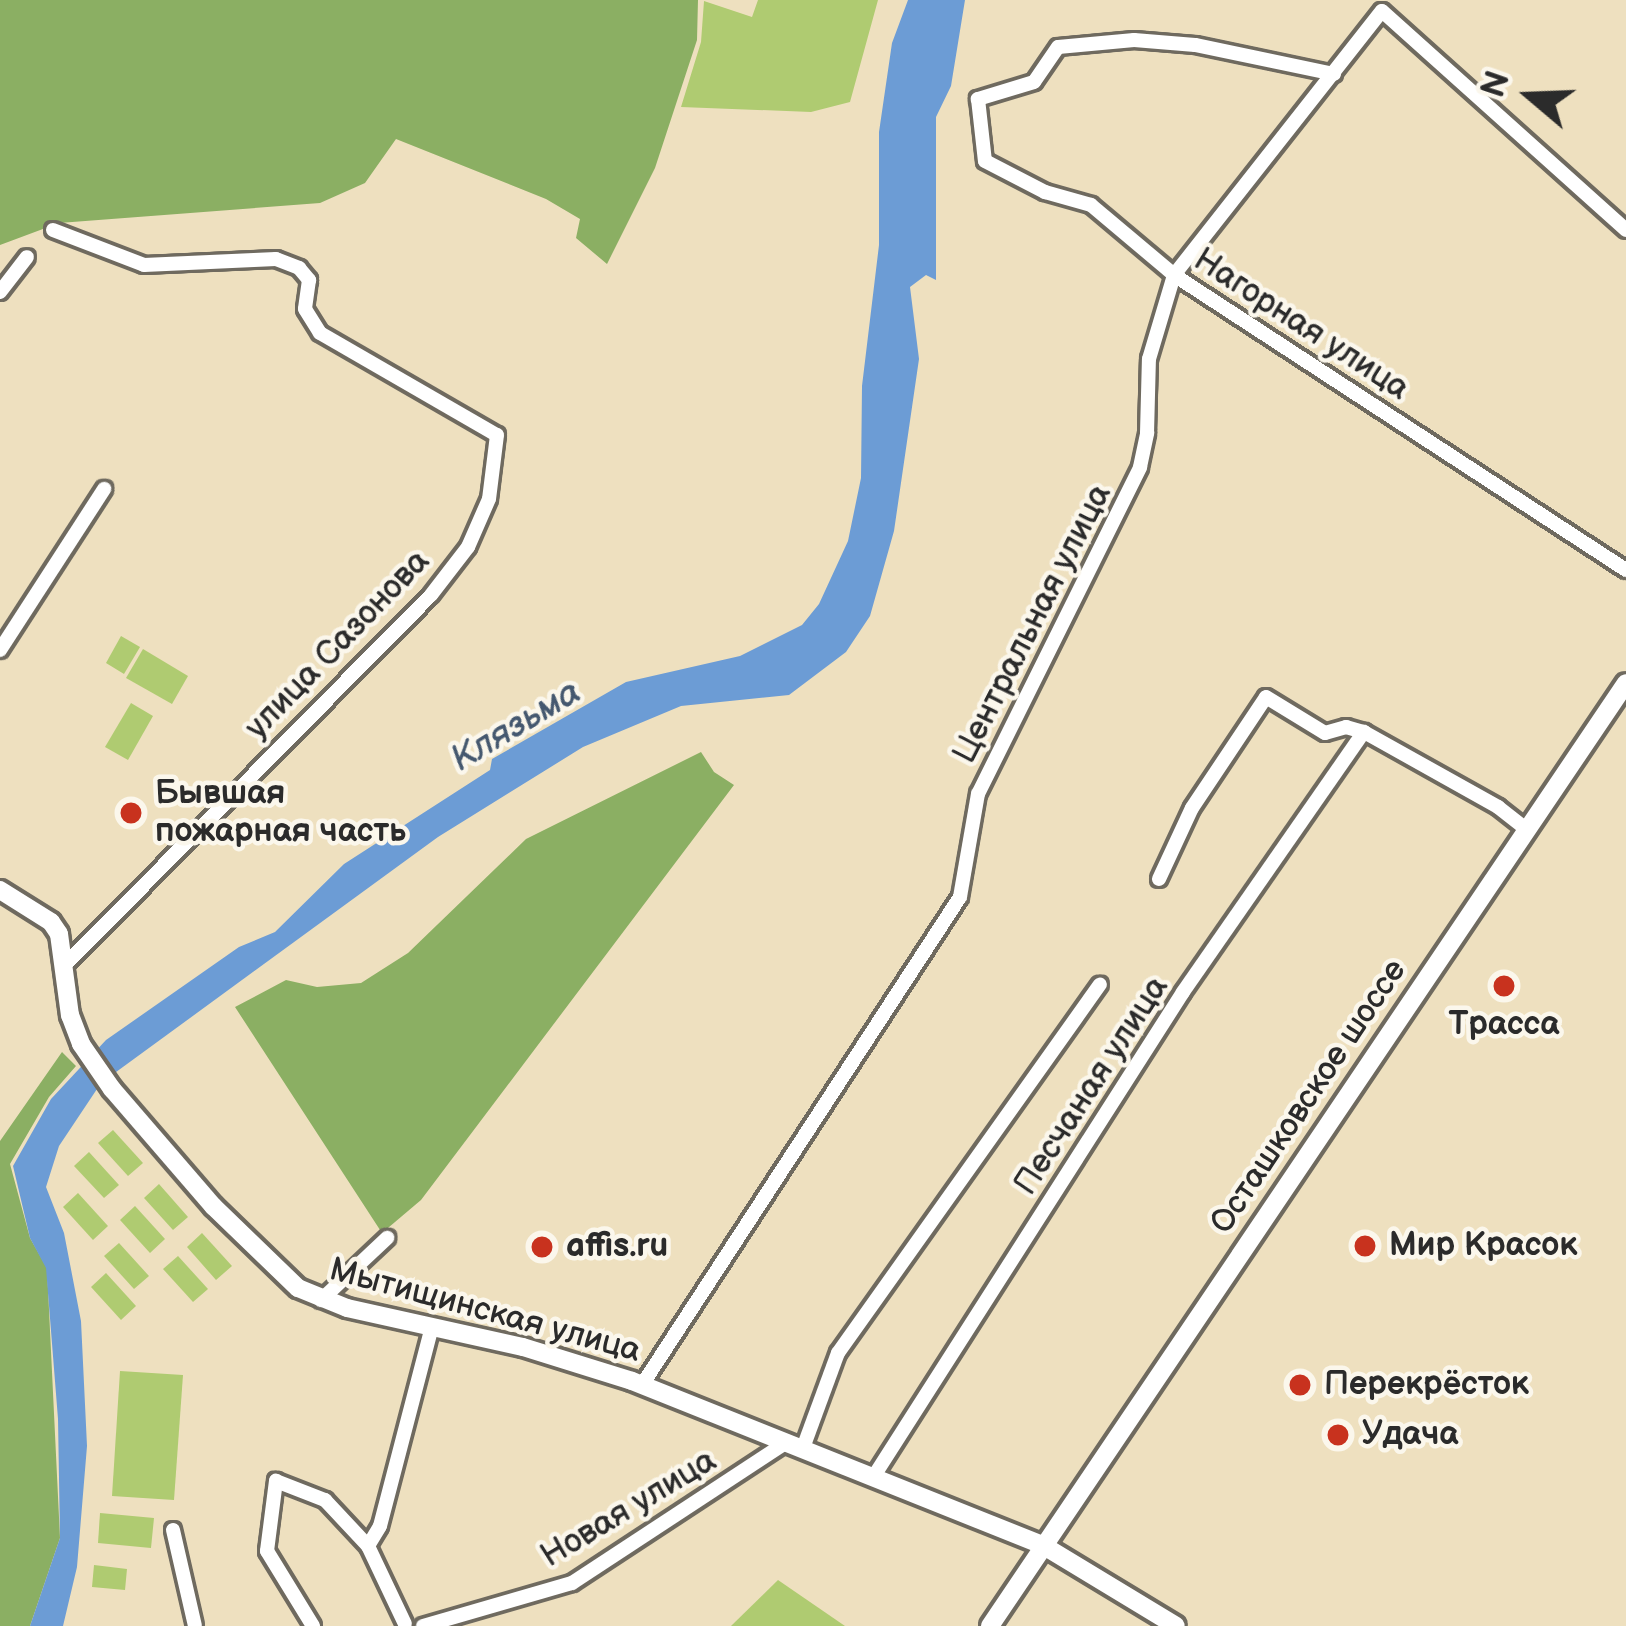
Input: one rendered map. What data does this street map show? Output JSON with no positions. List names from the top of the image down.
{
  "streets": {
    "street": [
      "Нагорная улица",
      "Центральная улица",
      "улица Сазонова",
      "Песчаная улица",
      "Осташковское шоссе",
      "Мытищинская улица",
      "Новая улица"
    ]
  },
  "crossings": [
    ["Нагорная улица", "Центральная улица"],
    ["Центральная улица", "Мытищинская улица"],
    ["улица Сазонова", "Мытищинская улица"],
    ["Песчаная улица", "Мытищинская улица"],
    ["Осташковское шоссе", "Мытищинская улица"],
    ["Мытищинская улица", "Новая улица"]
  ],
  "water": ["Клязьма"],
  "places": [
    "Бывшая пожарная часть",
    "Трасса",
    "Мир Красок",
    "affis.ru",
    "Перекрёсток",
    "Удача"
  ],
  "north": "left"
}
